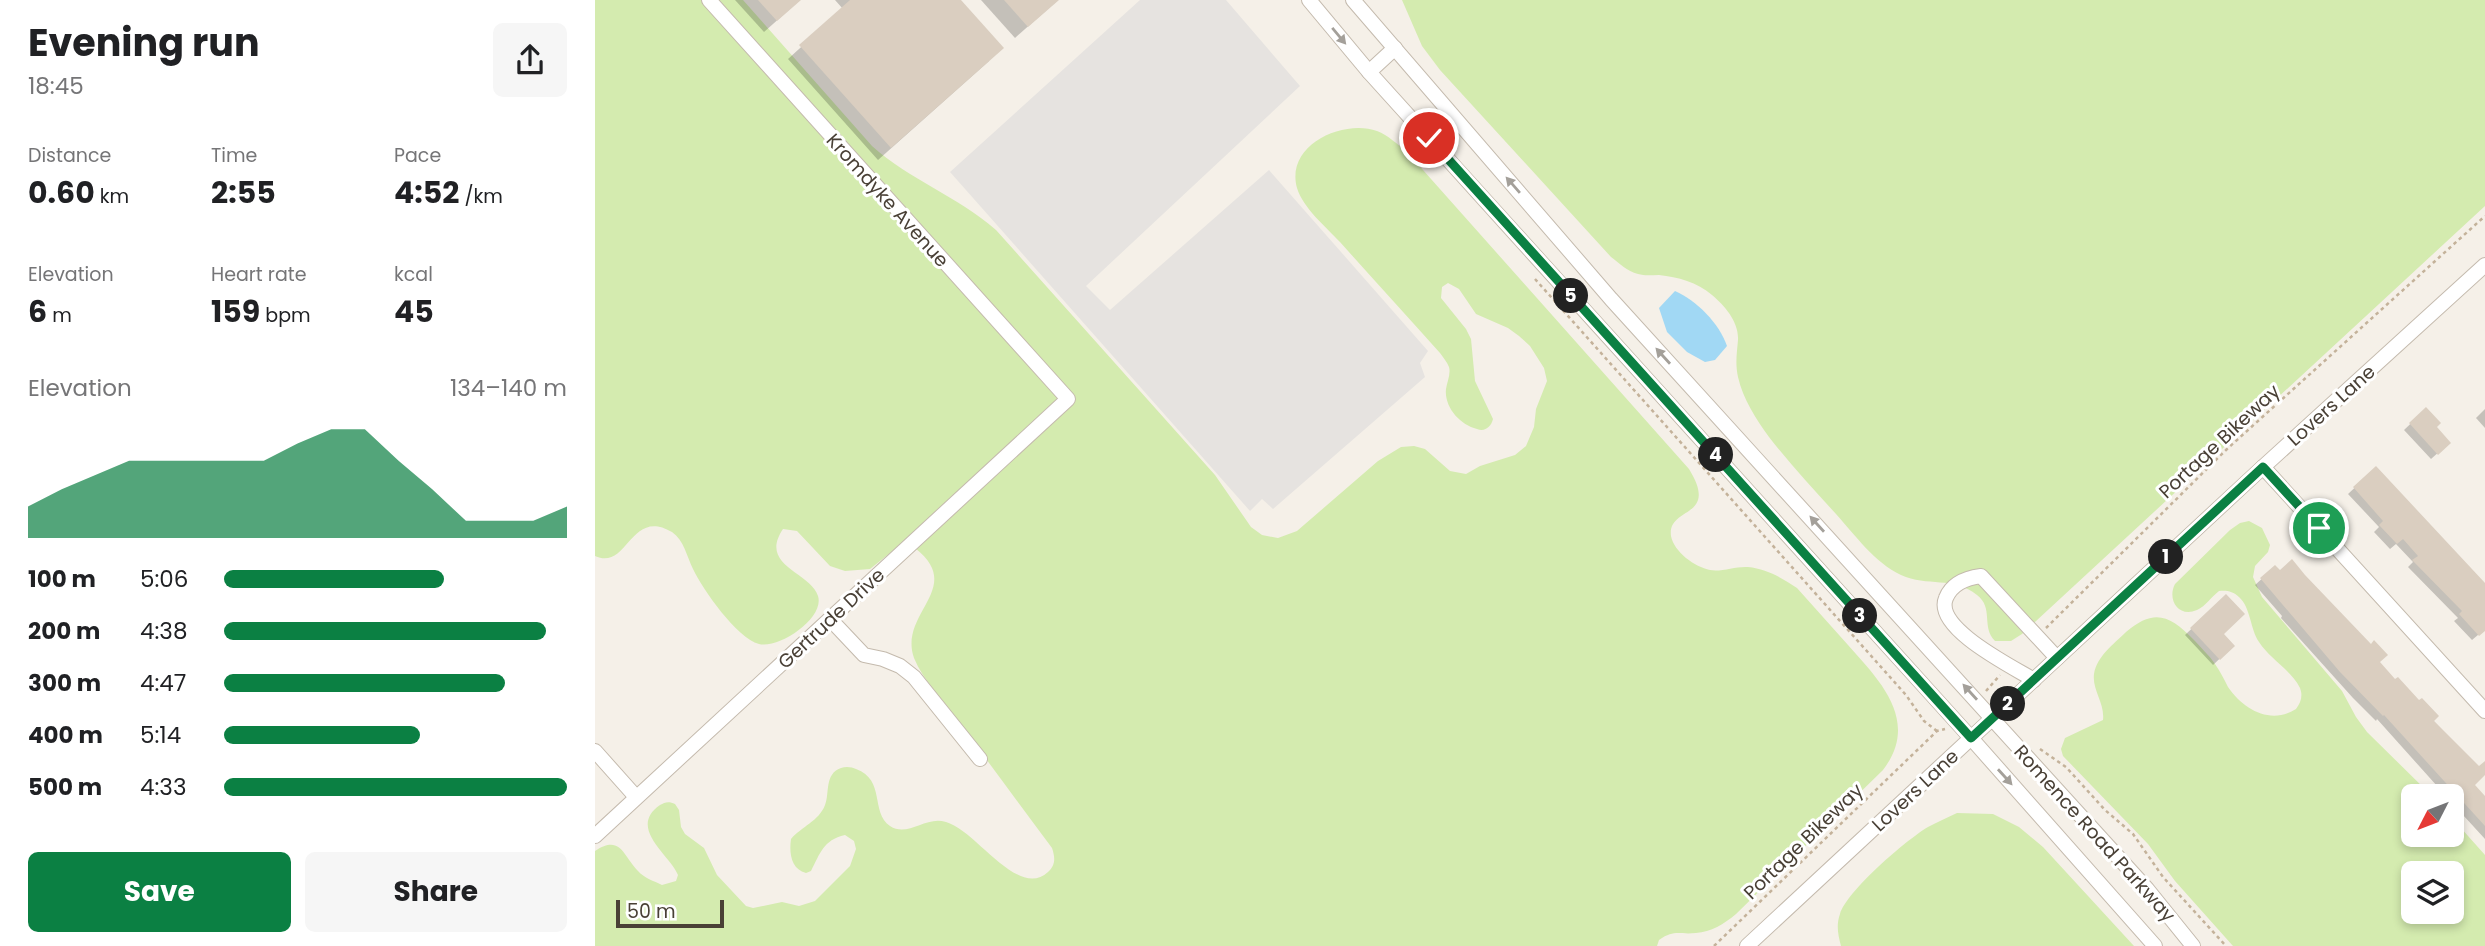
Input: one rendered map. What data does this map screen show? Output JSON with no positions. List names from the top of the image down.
{
  "streets": {
    "street": [
      "Kromdyke Avenue",
      "Lovers Lane",
      "Gertrude Drive",
      "Romence Road Parkway"
    ],
    "path": ["Portage Bikeway"]
  },
  "crossings": [
    ["Kromdyke Avenue", "Gertrude Drive"],
    ["Lovers Lane", "Romence Road Parkway"]
  ],
  "scale_bar": "50 m",
  "north": "bottom left",
  "page": {
    "heading": ["Evening run", "18:45"],
    "stats": [
      ["Distance", "0.60 km"],
      ["Time", "2:55"],
      ["Pace", "4:52 /km"],
      ["Elevation", "6 m"],
      ["Heart rate", "159 bpm"],
      ["kcal", "45"]
    ],
    "pins": [
      "5",
      "4",
      "1",
      "3",
      "2"
    ],
    "chart": ["Elevation", "134–140 m"],
    "list": [
      {
        "name": "100 m",
        "note": "5:06"
      },
      {
        "name": "200 m",
        "note": "4:38"
      },
      {
        "name": "300 m",
        "note": "4:47"
      },
      {
        "name": "400 m",
        "note": "5:14"
      },
      {
        "name": "500 m",
        "note": "4:33"
      }
    ],
    "buttons": ["Save", "Share"],
    "scale": "50 m"
  }
}
